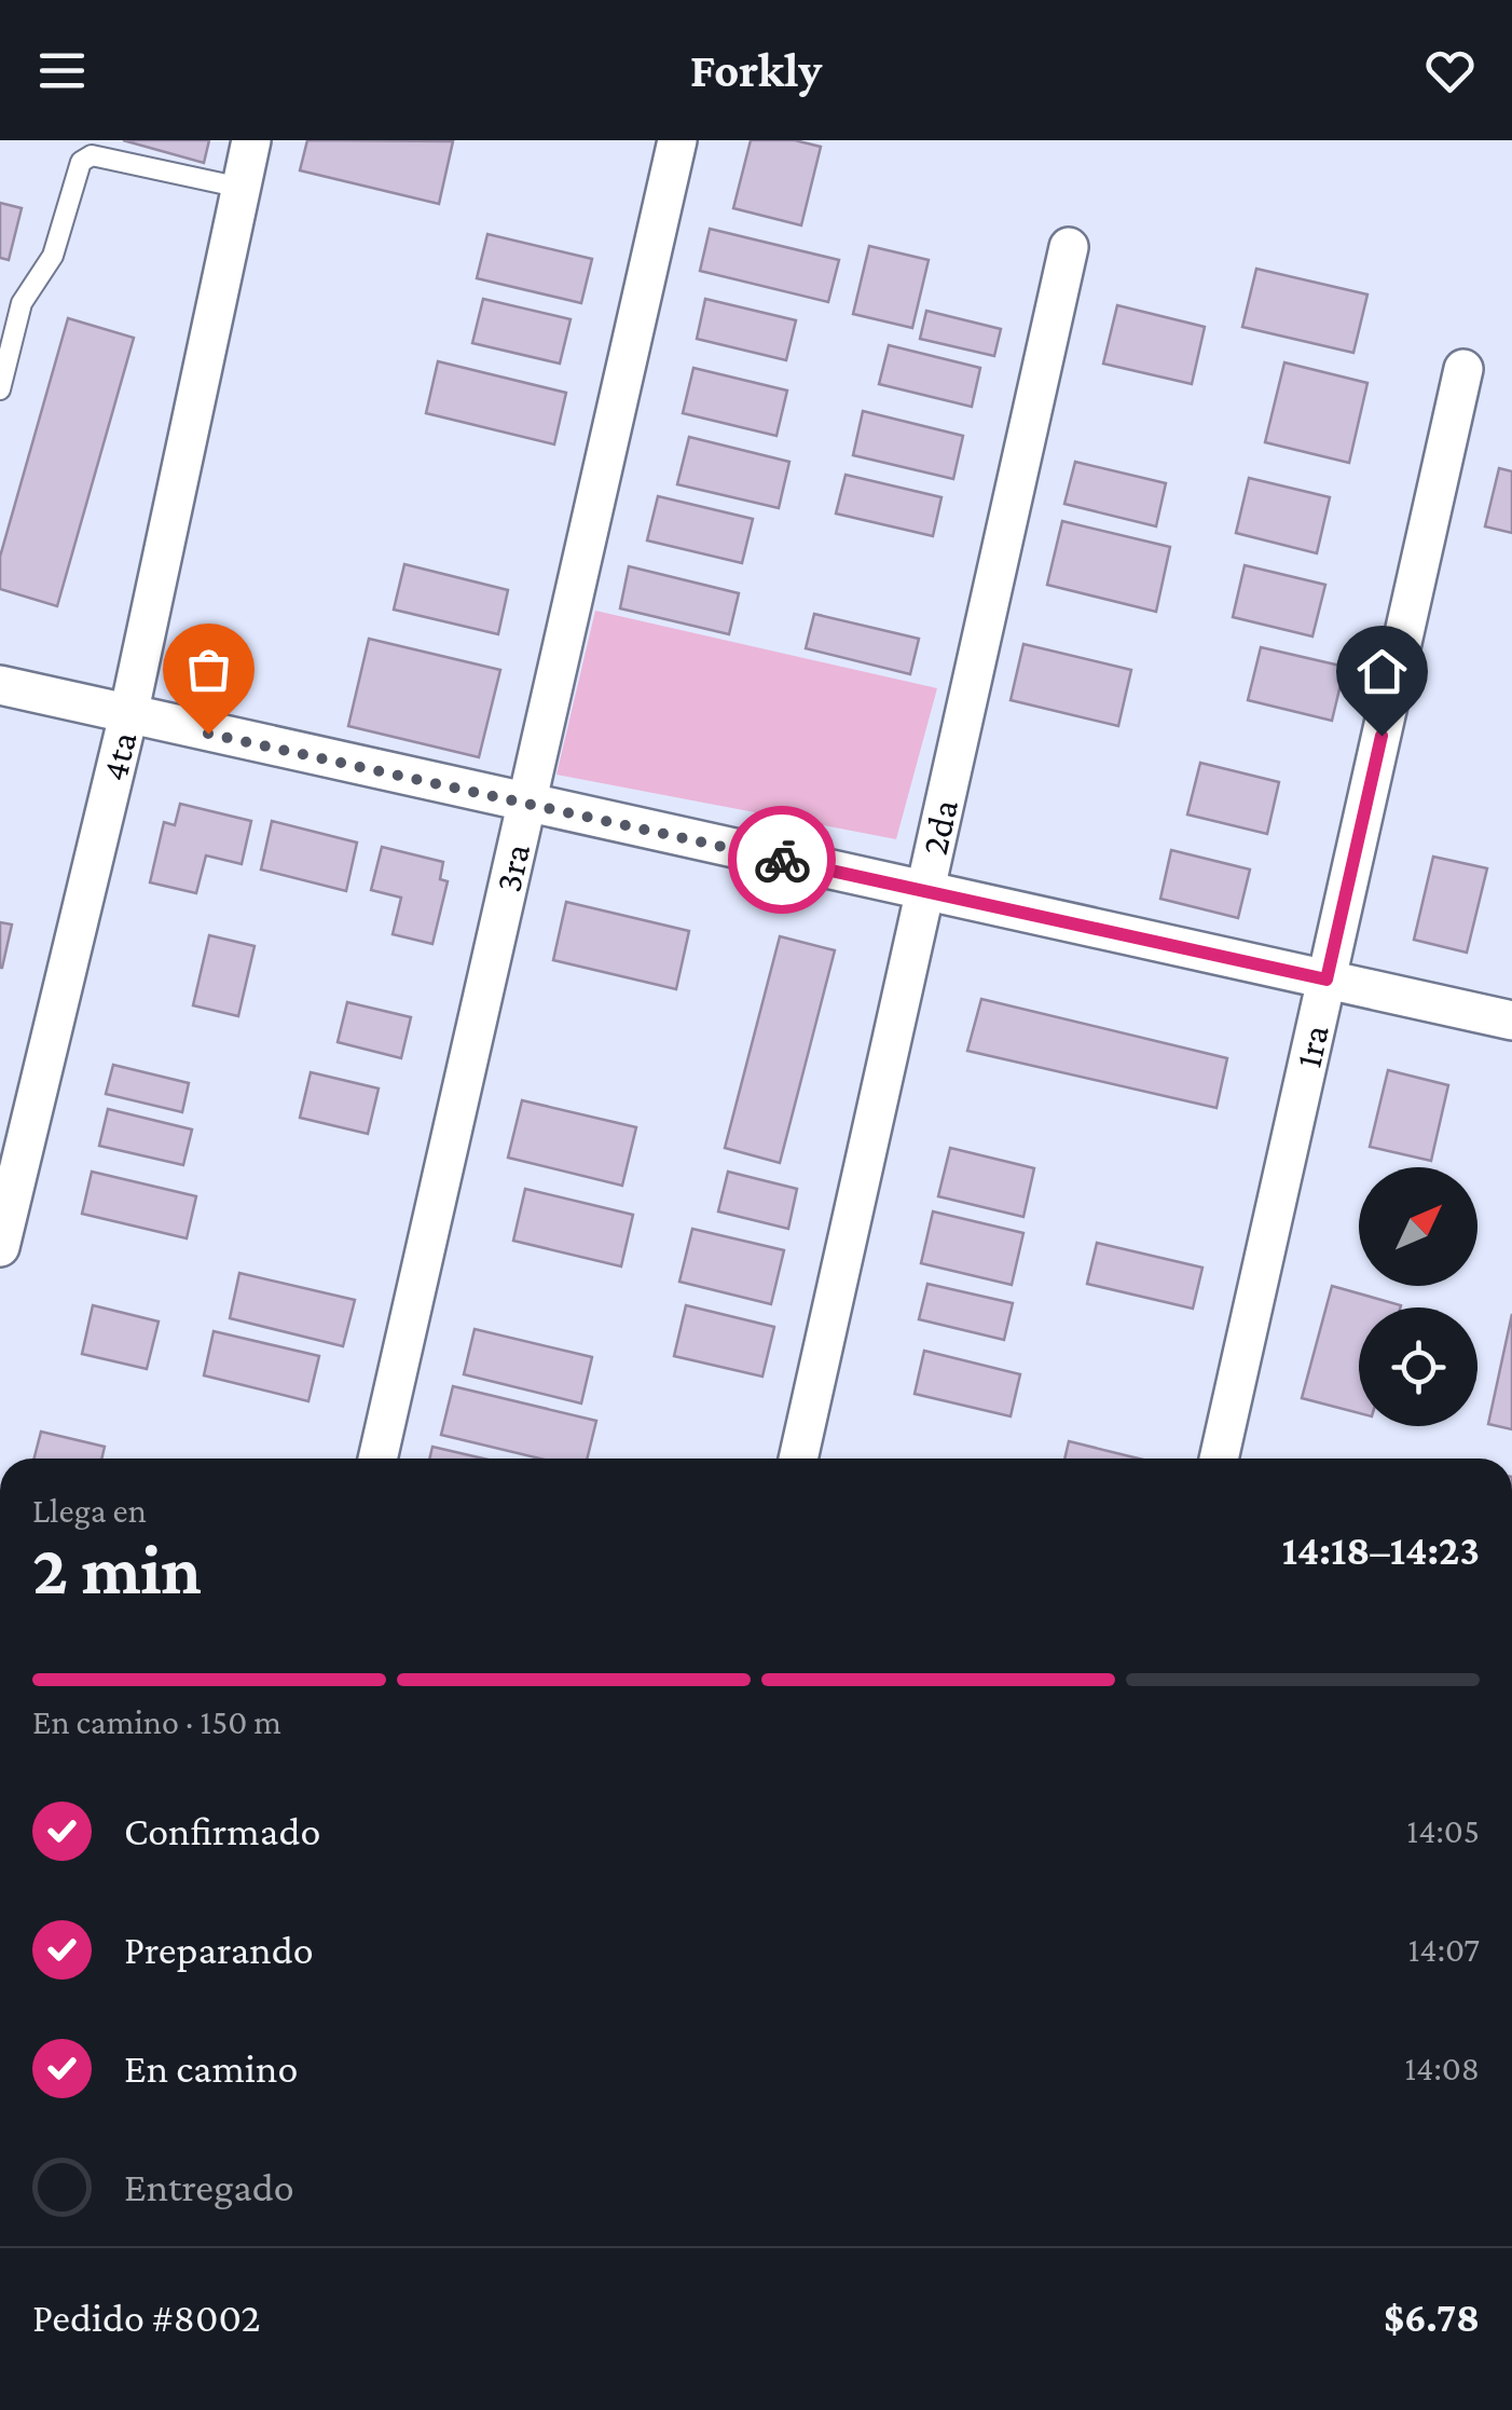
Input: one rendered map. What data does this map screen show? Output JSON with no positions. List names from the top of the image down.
{
  "streets": {
    "street": [
      "4ta",
      "2da",
      "3ra",
      "1ra"
    ]
  },
  "north": "top right",
  "page": {
    "header": "Forkly",
    "heading": ["2 min", "Llega en", "14:18–14:23"],
    "panel": ["Pedido #8002", "$6.78"],
    "bar": "En camino · 150 m",
    "list": [
      ["Confirmado", "14:05"],
      ["Preparando", "14:07"],
      ["En camino", "14:08"],
      "Entregado"
    ]
  }
}
